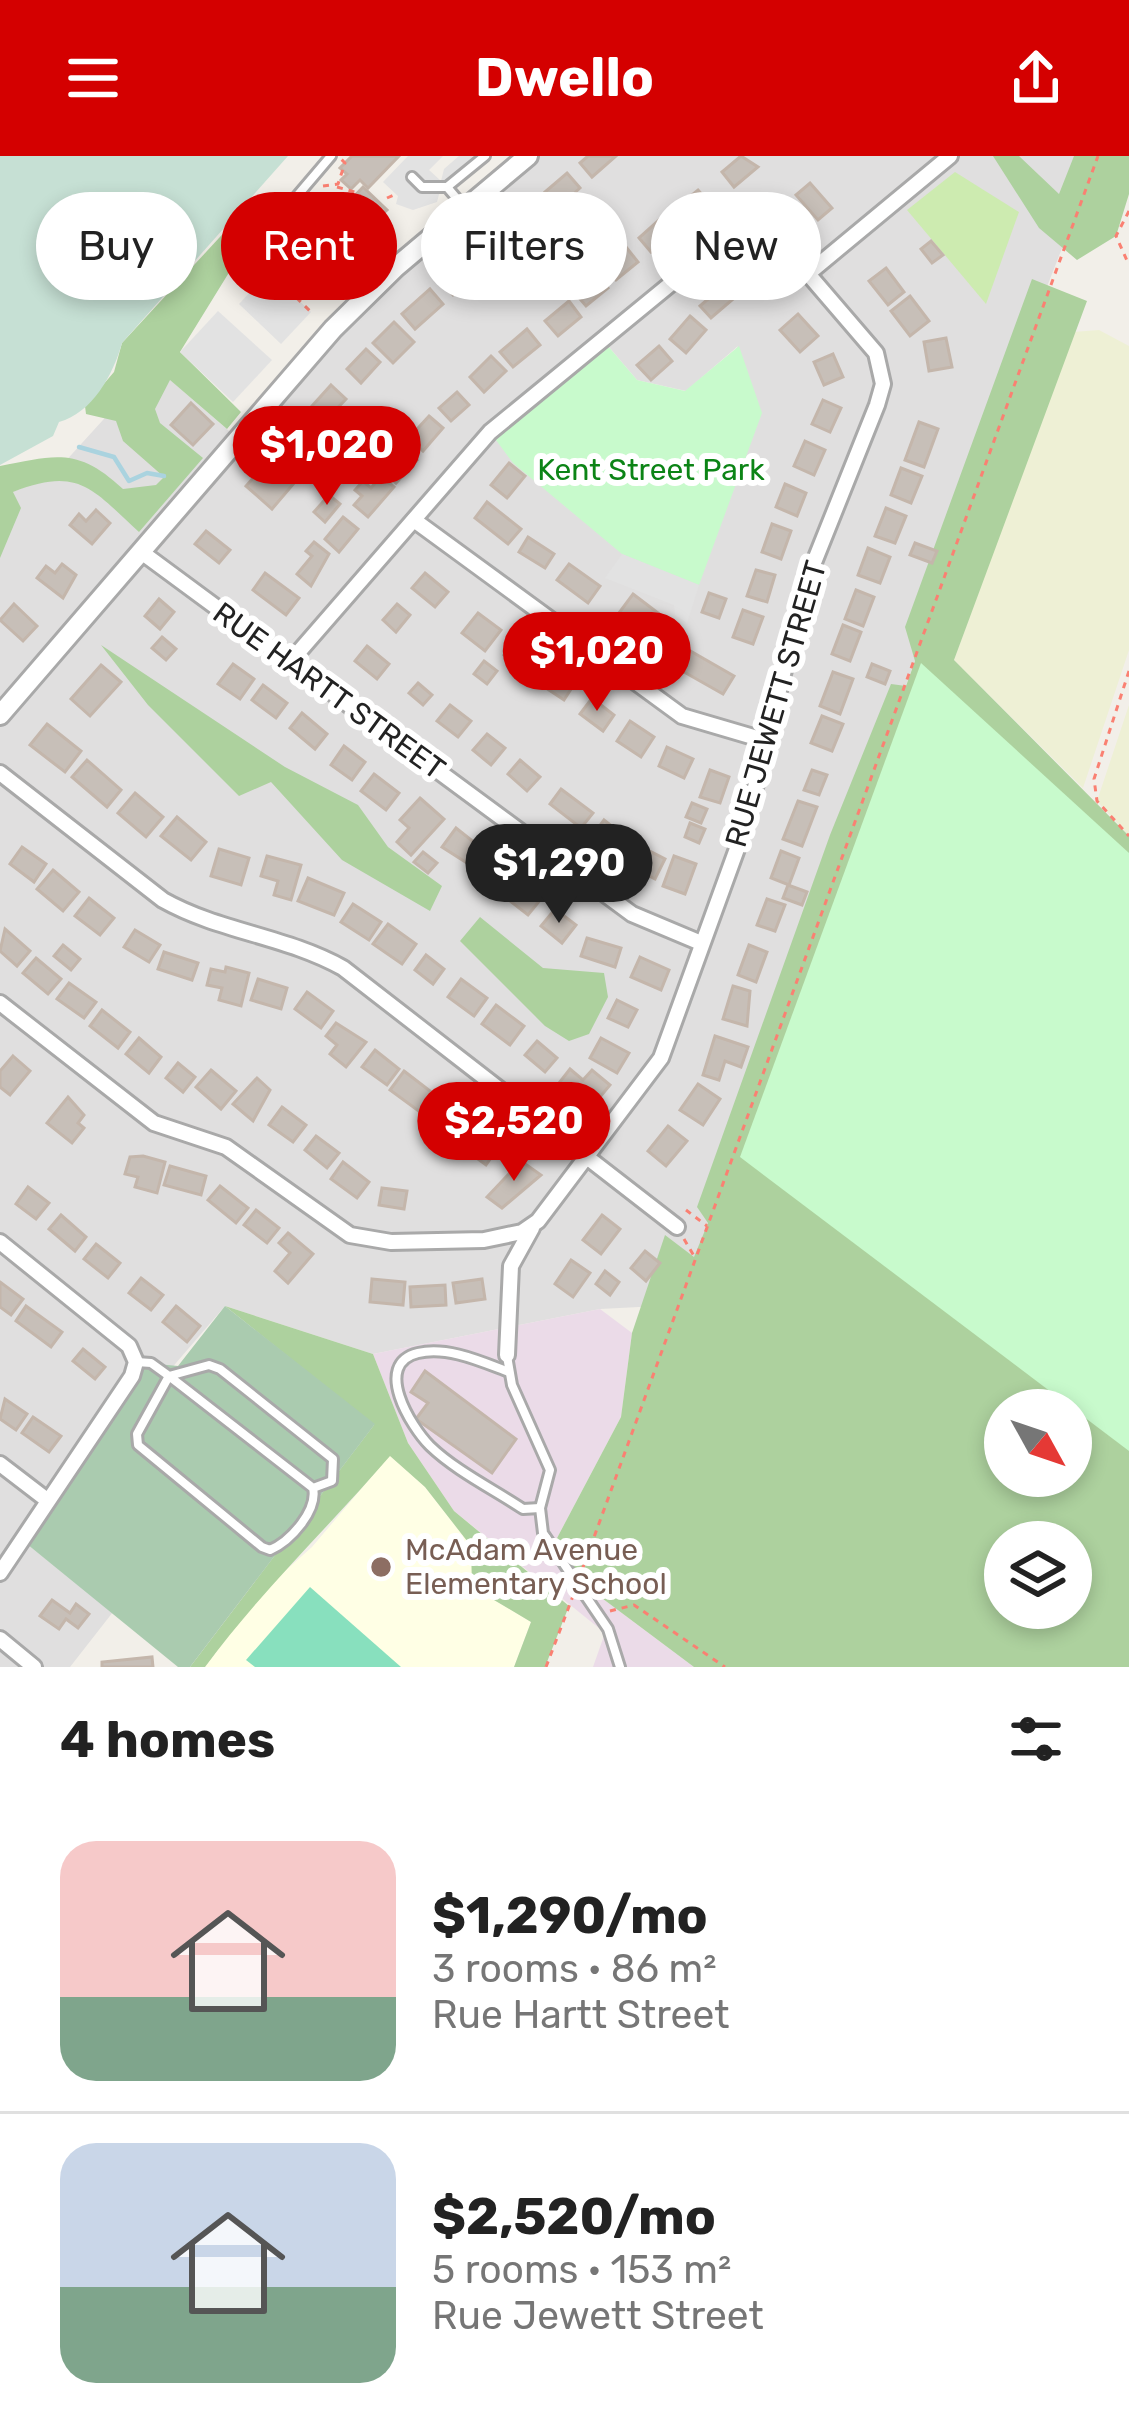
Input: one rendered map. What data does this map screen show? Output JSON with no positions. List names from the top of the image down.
{
  "streets": {
    "street": ["RUE HARTT STREET", "RUE JEWETT STREET"]
  },
  "crossings": [
    ["RUE HARTT STREET", "RUE JEWETT STREET"]
  ],
  "parks": ["Kent Street Park"],
  "places": ["McAdam Avenue Elementary School"],
  "north": "bottom right",
  "page": {
    "header": "Dwello",
    "chip": [
      "Buy",
      "Rent",
      "Filters",
      "New"
    ],
    "price": [
      "$1,020",
      "$1,020",
      "$1,290",
      "$2,520"
    ],
    "heading": "4 homes",
    "list": [
      {
        "name": "$1,290/mo",
        "note": "3 rooms · 86 m² · Rue Hartt Street"
      },
      {
        "name": "$2,520/mo",
        "note": "5 rooms · 153 m² · Rue Jewett Street"
      }
    ]
  }
}
